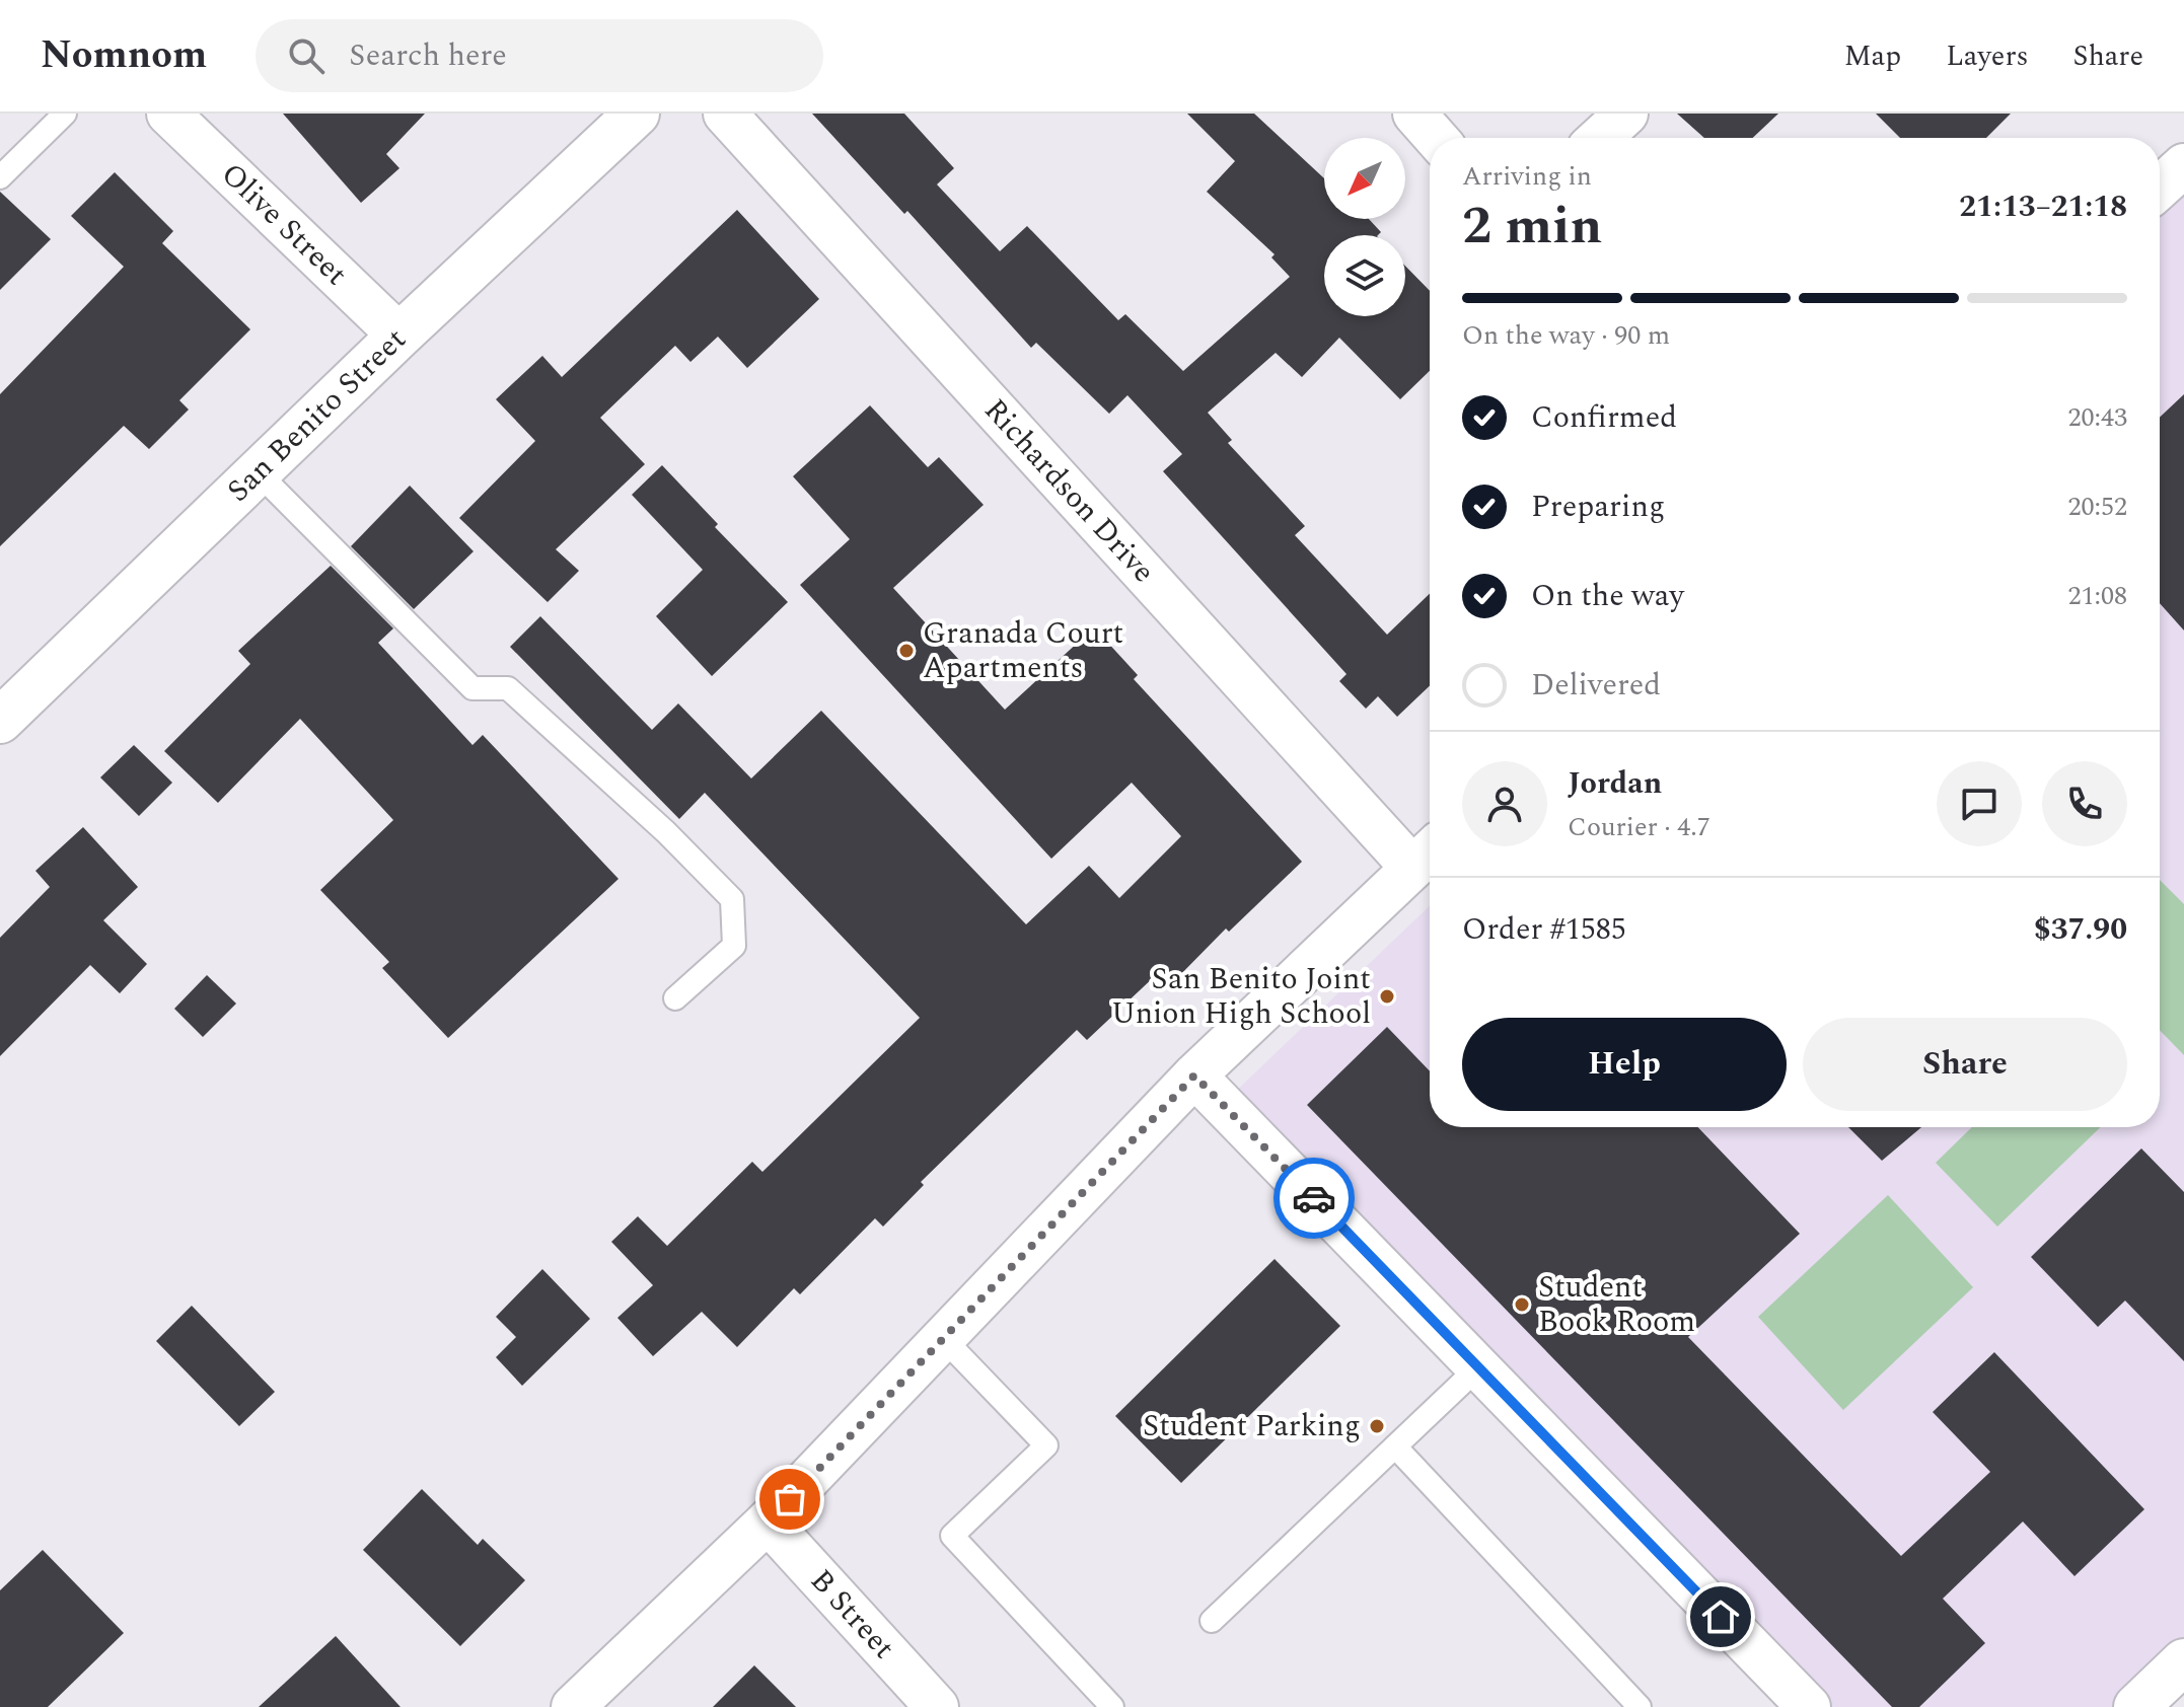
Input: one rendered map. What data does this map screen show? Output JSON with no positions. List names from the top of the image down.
{
  "streets": {
    "main road": ["San Benito Street"],
    "street": ["Olive Street", "Richardson Drive", "B Street"]
  },
  "crossings": [
    ["Olive Street", "San Benito Street"]
  ],
  "places": [
    "Granada Court Apartments",
    "San Benito Joint Union High School",
    "Student Book Room",
    "Student Parking"
  ],
  "north": "bottom left",
  "page": {
    "header": "Nomnom",
    "search": "Search here",
    "nav": ["Map", "Layers", "Share"],
    "heading": ["2 min", "Arriving in", "21:13–21:18"],
    "panel": [
      "Jordan",
      "Courier · 4.7",
      "Order #1585",
      "$37.90"
    ],
    "bar": "On the way · 90 m",
    "list": [
      ["Confirmed", "20:43"],
      ["Preparing", "20:52"],
      ["On the way", "21:08"],
      "Delivered"
    ],
    "buttons": ["Help", "Share"]
  }
}
